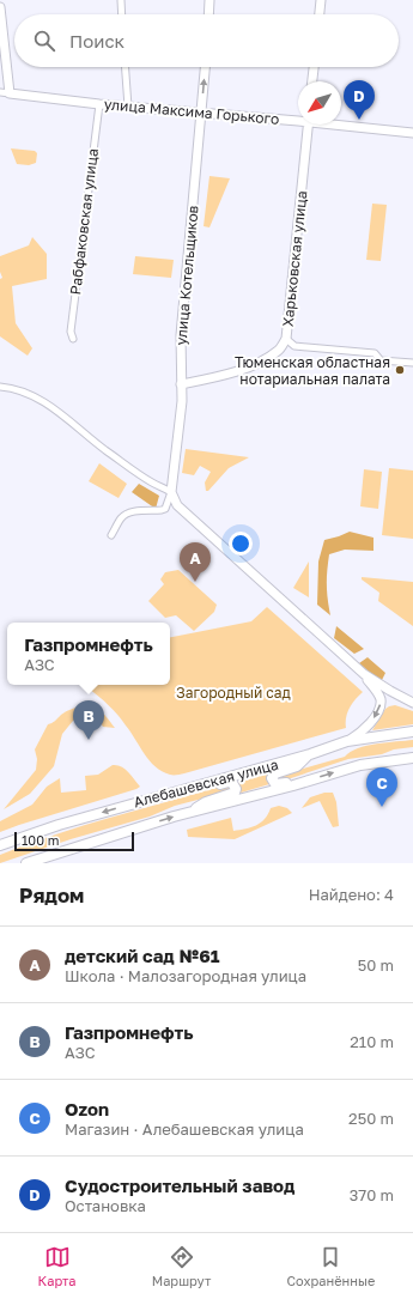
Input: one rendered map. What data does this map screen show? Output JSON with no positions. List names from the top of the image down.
{
  "streets": {
    "main road": ["Алебашевская улица"],
    "street": [
      "улица Максима Горького",
      "Рабфаковская улица",
      "Харьковская улица",
      "улица Котельщиков"
    ]
  },
  "crossings": [
    ["улица Максима Горького", "Рабфаковская улица"],
    ["улица Максима Горького", "улица Котельщиков"],
    ["Харьковская улица", "улица Котельщиков"]
  ],
  "parks": ["Загородный сад"],
  "places": ["Тюменская областная нотариальная палата"],
  "scale_bar": "100 m",
  "north": "bottom left",
  "page": {
    "search": "Поиск",
    "pins": [
      "D",
      "A",
      "B",
      "C"
    ],
    "popup": ["Газпромнефть", "АЗС"],
    "scale": "100 m",
    "heading": ["Рядом", "Найдено: 4"],
    "list": [
      {
        "mark": "A",
        "name": "детский сад №61",
        "note": "Школа · Малозагородная улица",
        "value": "50 m"
      },
      {
        "mark": "B",
        "name": "Газпромнефть",
        "note": "АЗС",
        "value": "210 m"
      },
      {
        "mark": "C",
        "name": "Ozon",
        "note": "Магазин · Алебашевская улица",
        "value": "250 m"
      },
      {
        "mark": "D",
        "name": "Судостроительный завод",
        "note": "Остановка",
        "value": "370 m"
      }
    ],
    "nav": ["Карта", "Маршрут", "Сохранённые"]
  }
}
